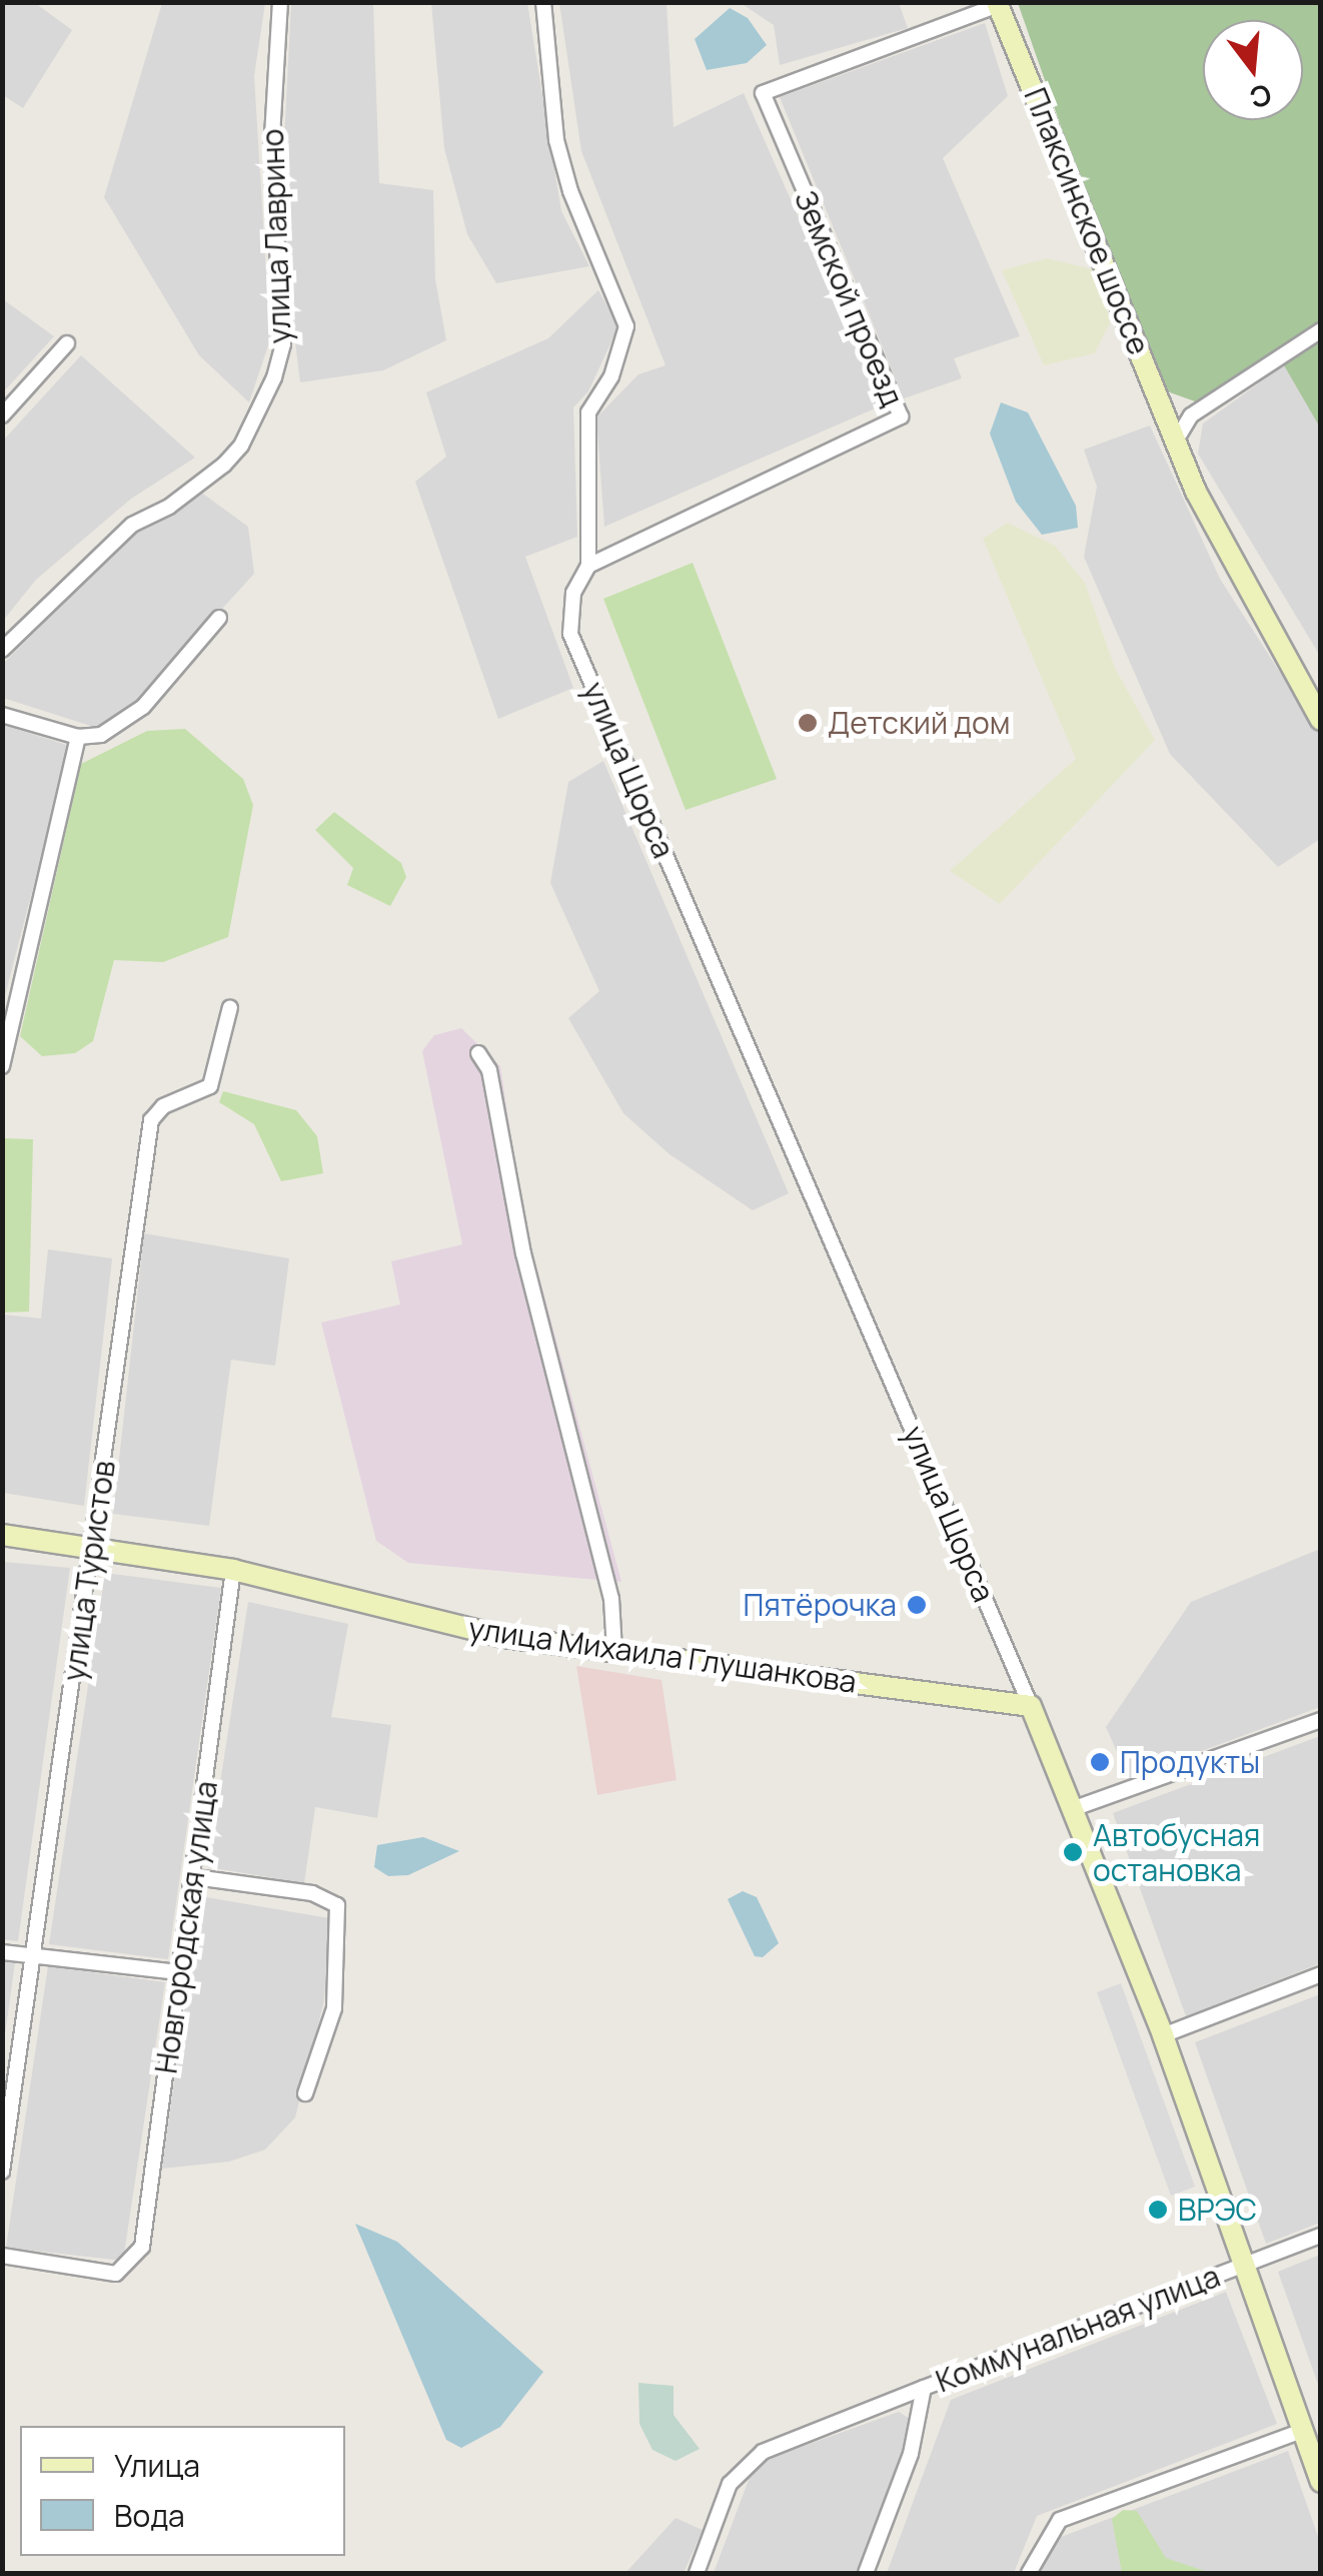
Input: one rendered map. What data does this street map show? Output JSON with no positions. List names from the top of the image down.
{
  "streets": {
    "street": [
      "Плаксинское шоссе",
      "улица Лаврино",
      "Земской проезд",
      "улица Щорса",
      "улица Туристов",
      "улица Михаила Глушанкова",
      "Новгородская улица",
      "Коммунальная улица"
    ]
  },
  "crossings": [
    ["Плаксинское шоссе", "Земской проезд"],
    ["Земской проезд", "улица Щорса"],
    ["улица Щорса", "улица Михаила Глушанкова"],
    ["улица Щорса", "Коммунальная улица"],
    ["улица Туристов", "улица Михаила Глушанкова"],
    ["улица Михаила Глушанкова", "Новгородская улица"]
  ],
  "places": [
    "Детский дом",
    "Пятёрочка",
    "Продукты",
    "Автобусная остановка",
    "ВРЭС"
  ],
  "legend": ["Улица", "Вода"],
  "north": "bottom"
}
